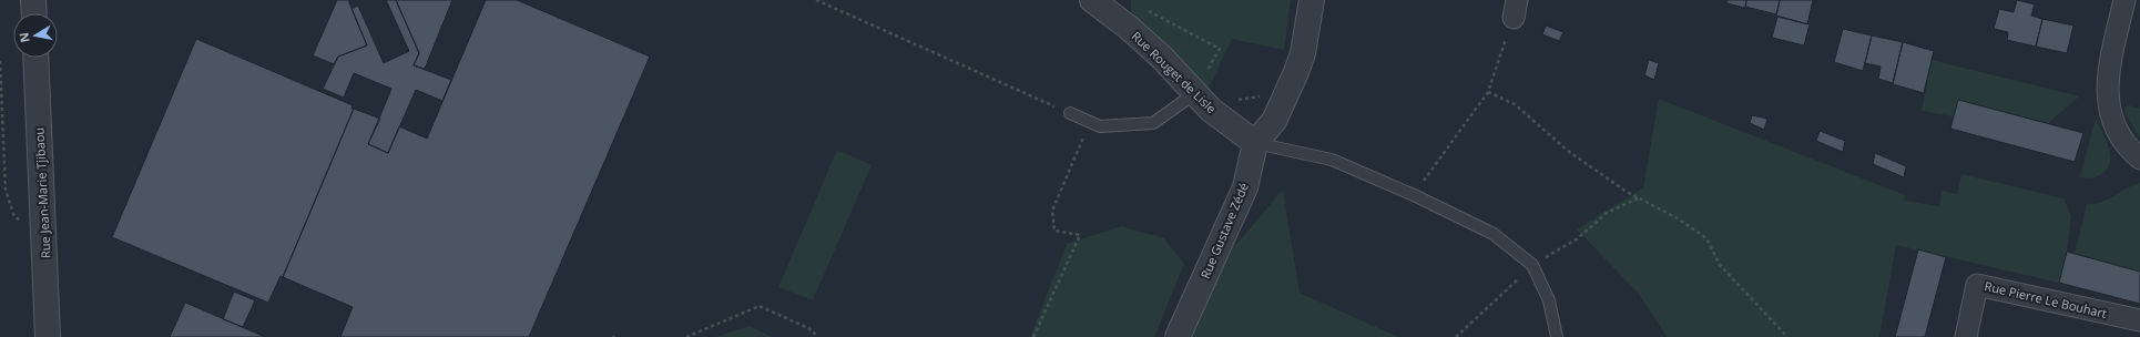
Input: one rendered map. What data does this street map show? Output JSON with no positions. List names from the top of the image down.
{
  "streets": {
    "street": [
      "Rue Rouget de Lisle",
      "Rue Jean-Marie Tjibaou",
      "Rue Gustave Zédé",
      "Rue Pierre Le Bouhart"
    ]
  },
  "crossings": [
    ["Rue Rouget de Lisle", "Rue Gustave Zédé"]
  ],
  "north": "left"
}
